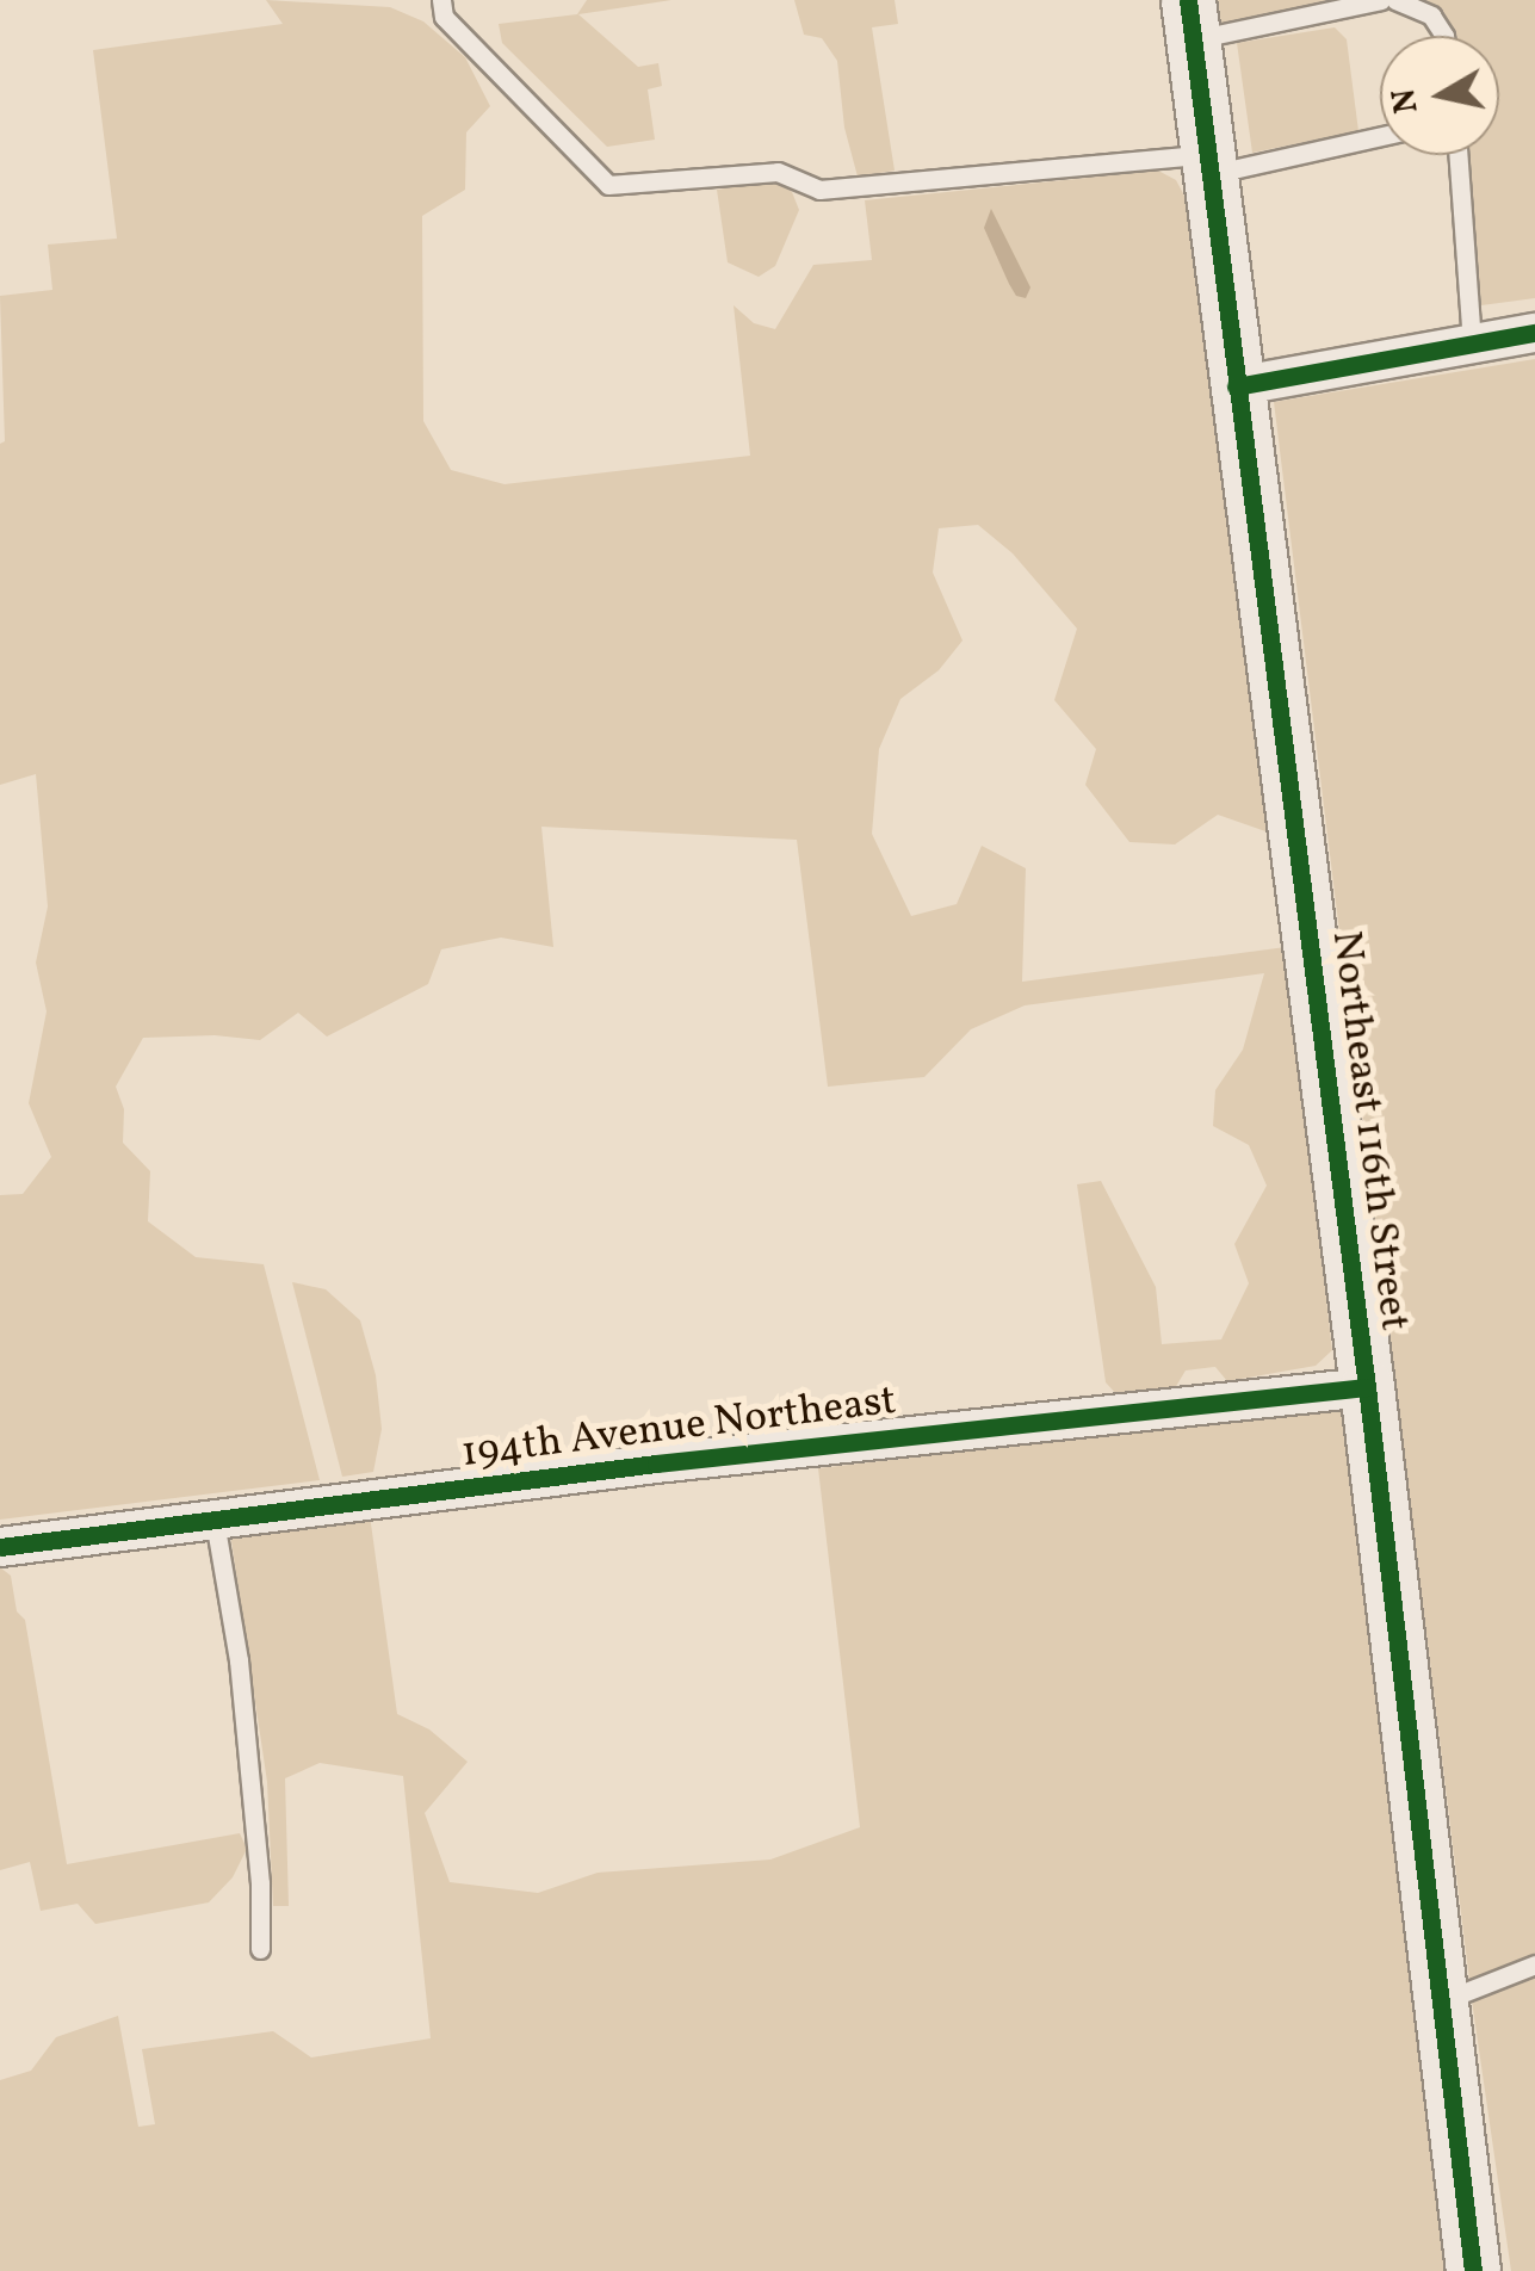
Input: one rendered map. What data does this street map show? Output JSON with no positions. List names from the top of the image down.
{
  "streets": {
    "street": ["Northeast 116th Street", "194th Avenue Northeast"]
  },
  "crossings": [
    ["Northeast 116th Street", "194th Avenue Northeast"]
  ],
  "north": "left"
}
